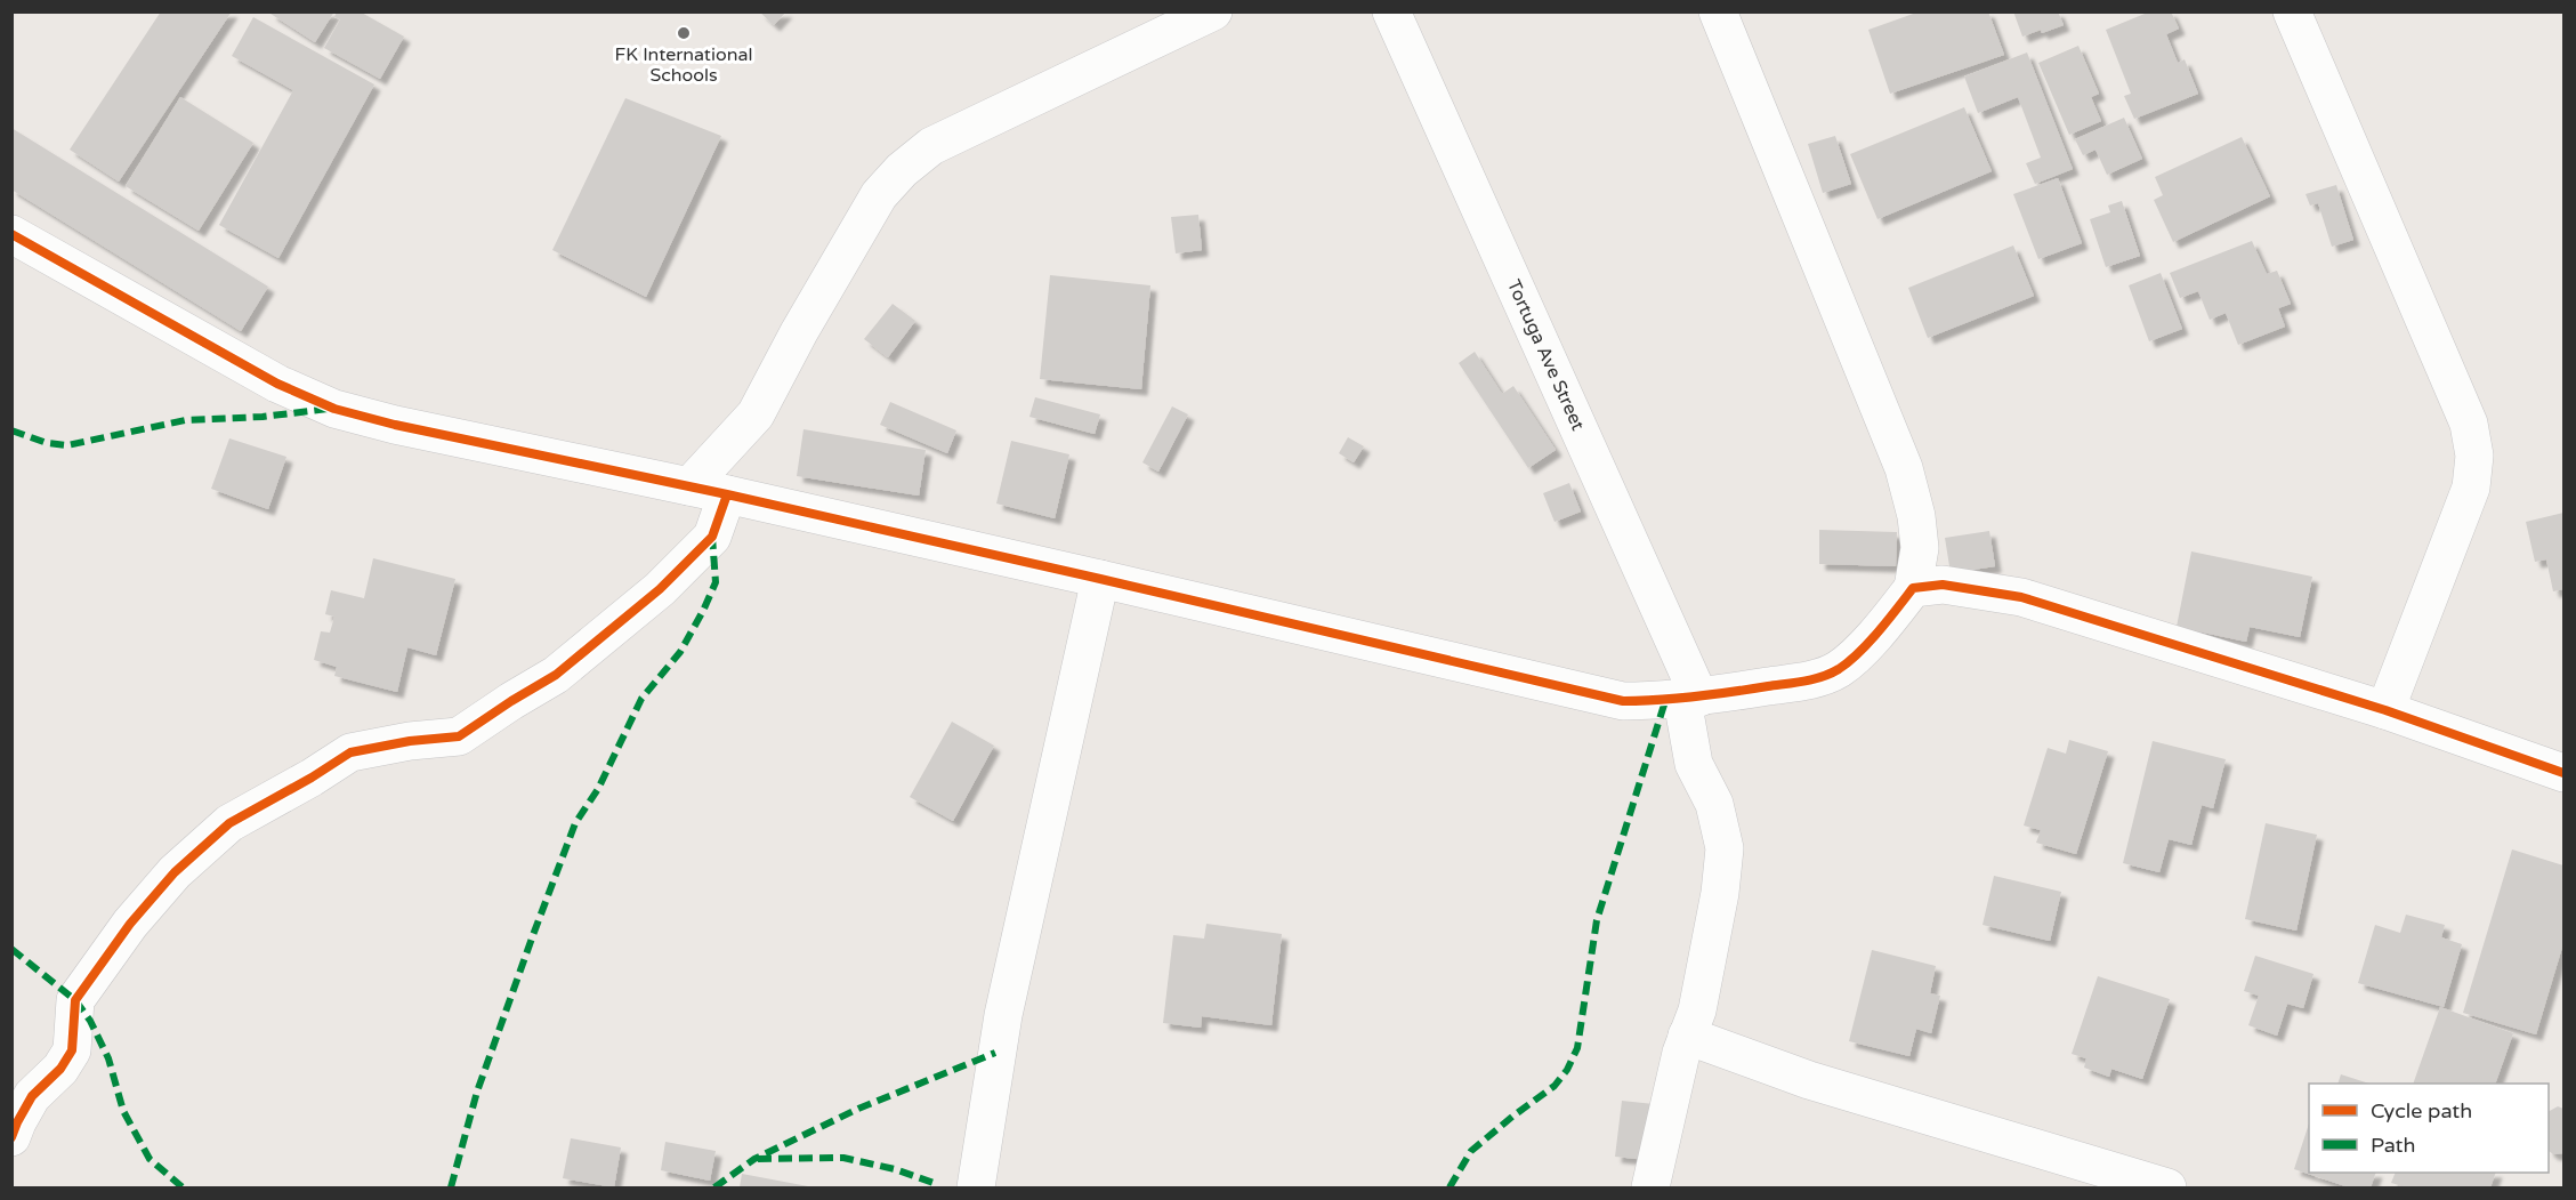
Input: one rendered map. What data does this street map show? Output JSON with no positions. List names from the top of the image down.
{
  "streets": {
    "street": ["Tortuga Ave Street"]
  },
  "places": ["FK International Schools"],
  "legend": ["Cycle path", "Path"]
}
